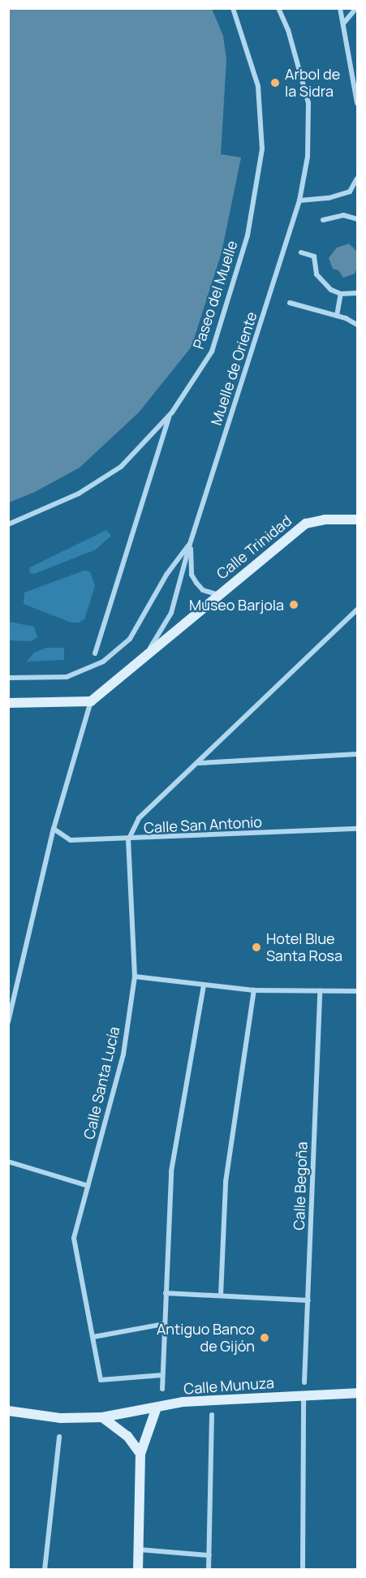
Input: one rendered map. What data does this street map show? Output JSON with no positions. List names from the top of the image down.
{
  "streets": {
    "main road": ["Calle Trinidad", "Calle Munuza"],
    "street": [
      "Paseo del Muelle",
      "Muelle de Oriente",
      "Calle San Antonio",
      "Calle Santa Lucía",
      "Calle Begoña"
    ]
  },
  "crossings": [
    ["Muelle de Oriente", "Calle Trinidad"],
    ["Calle San Antonio", "Calle Santa Lucía"]
  ],
  "places": [
    "Arbol de la Sidra",
    "Museo Barjola",
    "Hotel Blue Santa Rosa",
    "Antiguo Banco de Gijón"
  ]
}
